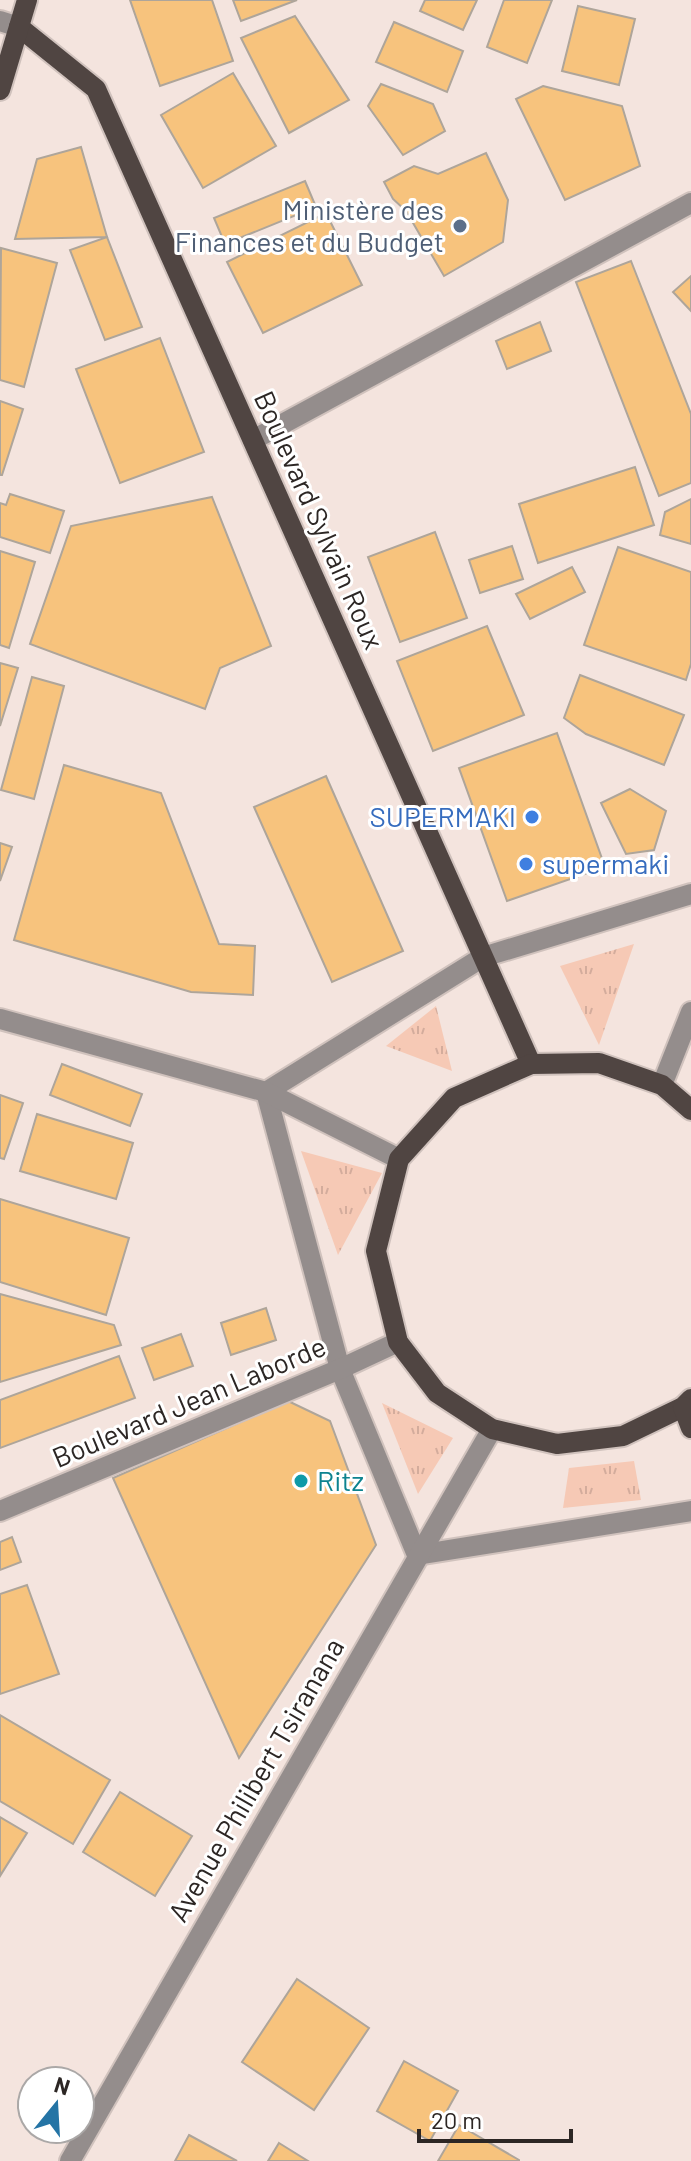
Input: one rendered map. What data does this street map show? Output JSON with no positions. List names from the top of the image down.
{
  "streets": {
    "main road": ["Boulevard Sylvain Roux"],
    "street": ["Boulevard Jean Laborde", "Avenue Philibert Tsiranana"]
  },
  "places": [
    "Ministère des Finances et du Budget",
    "SUPERMAKI",
    "supermaki",
    "Ritz"
  ],
  "scale_bar": "20 m",
  "north": "top"
}
